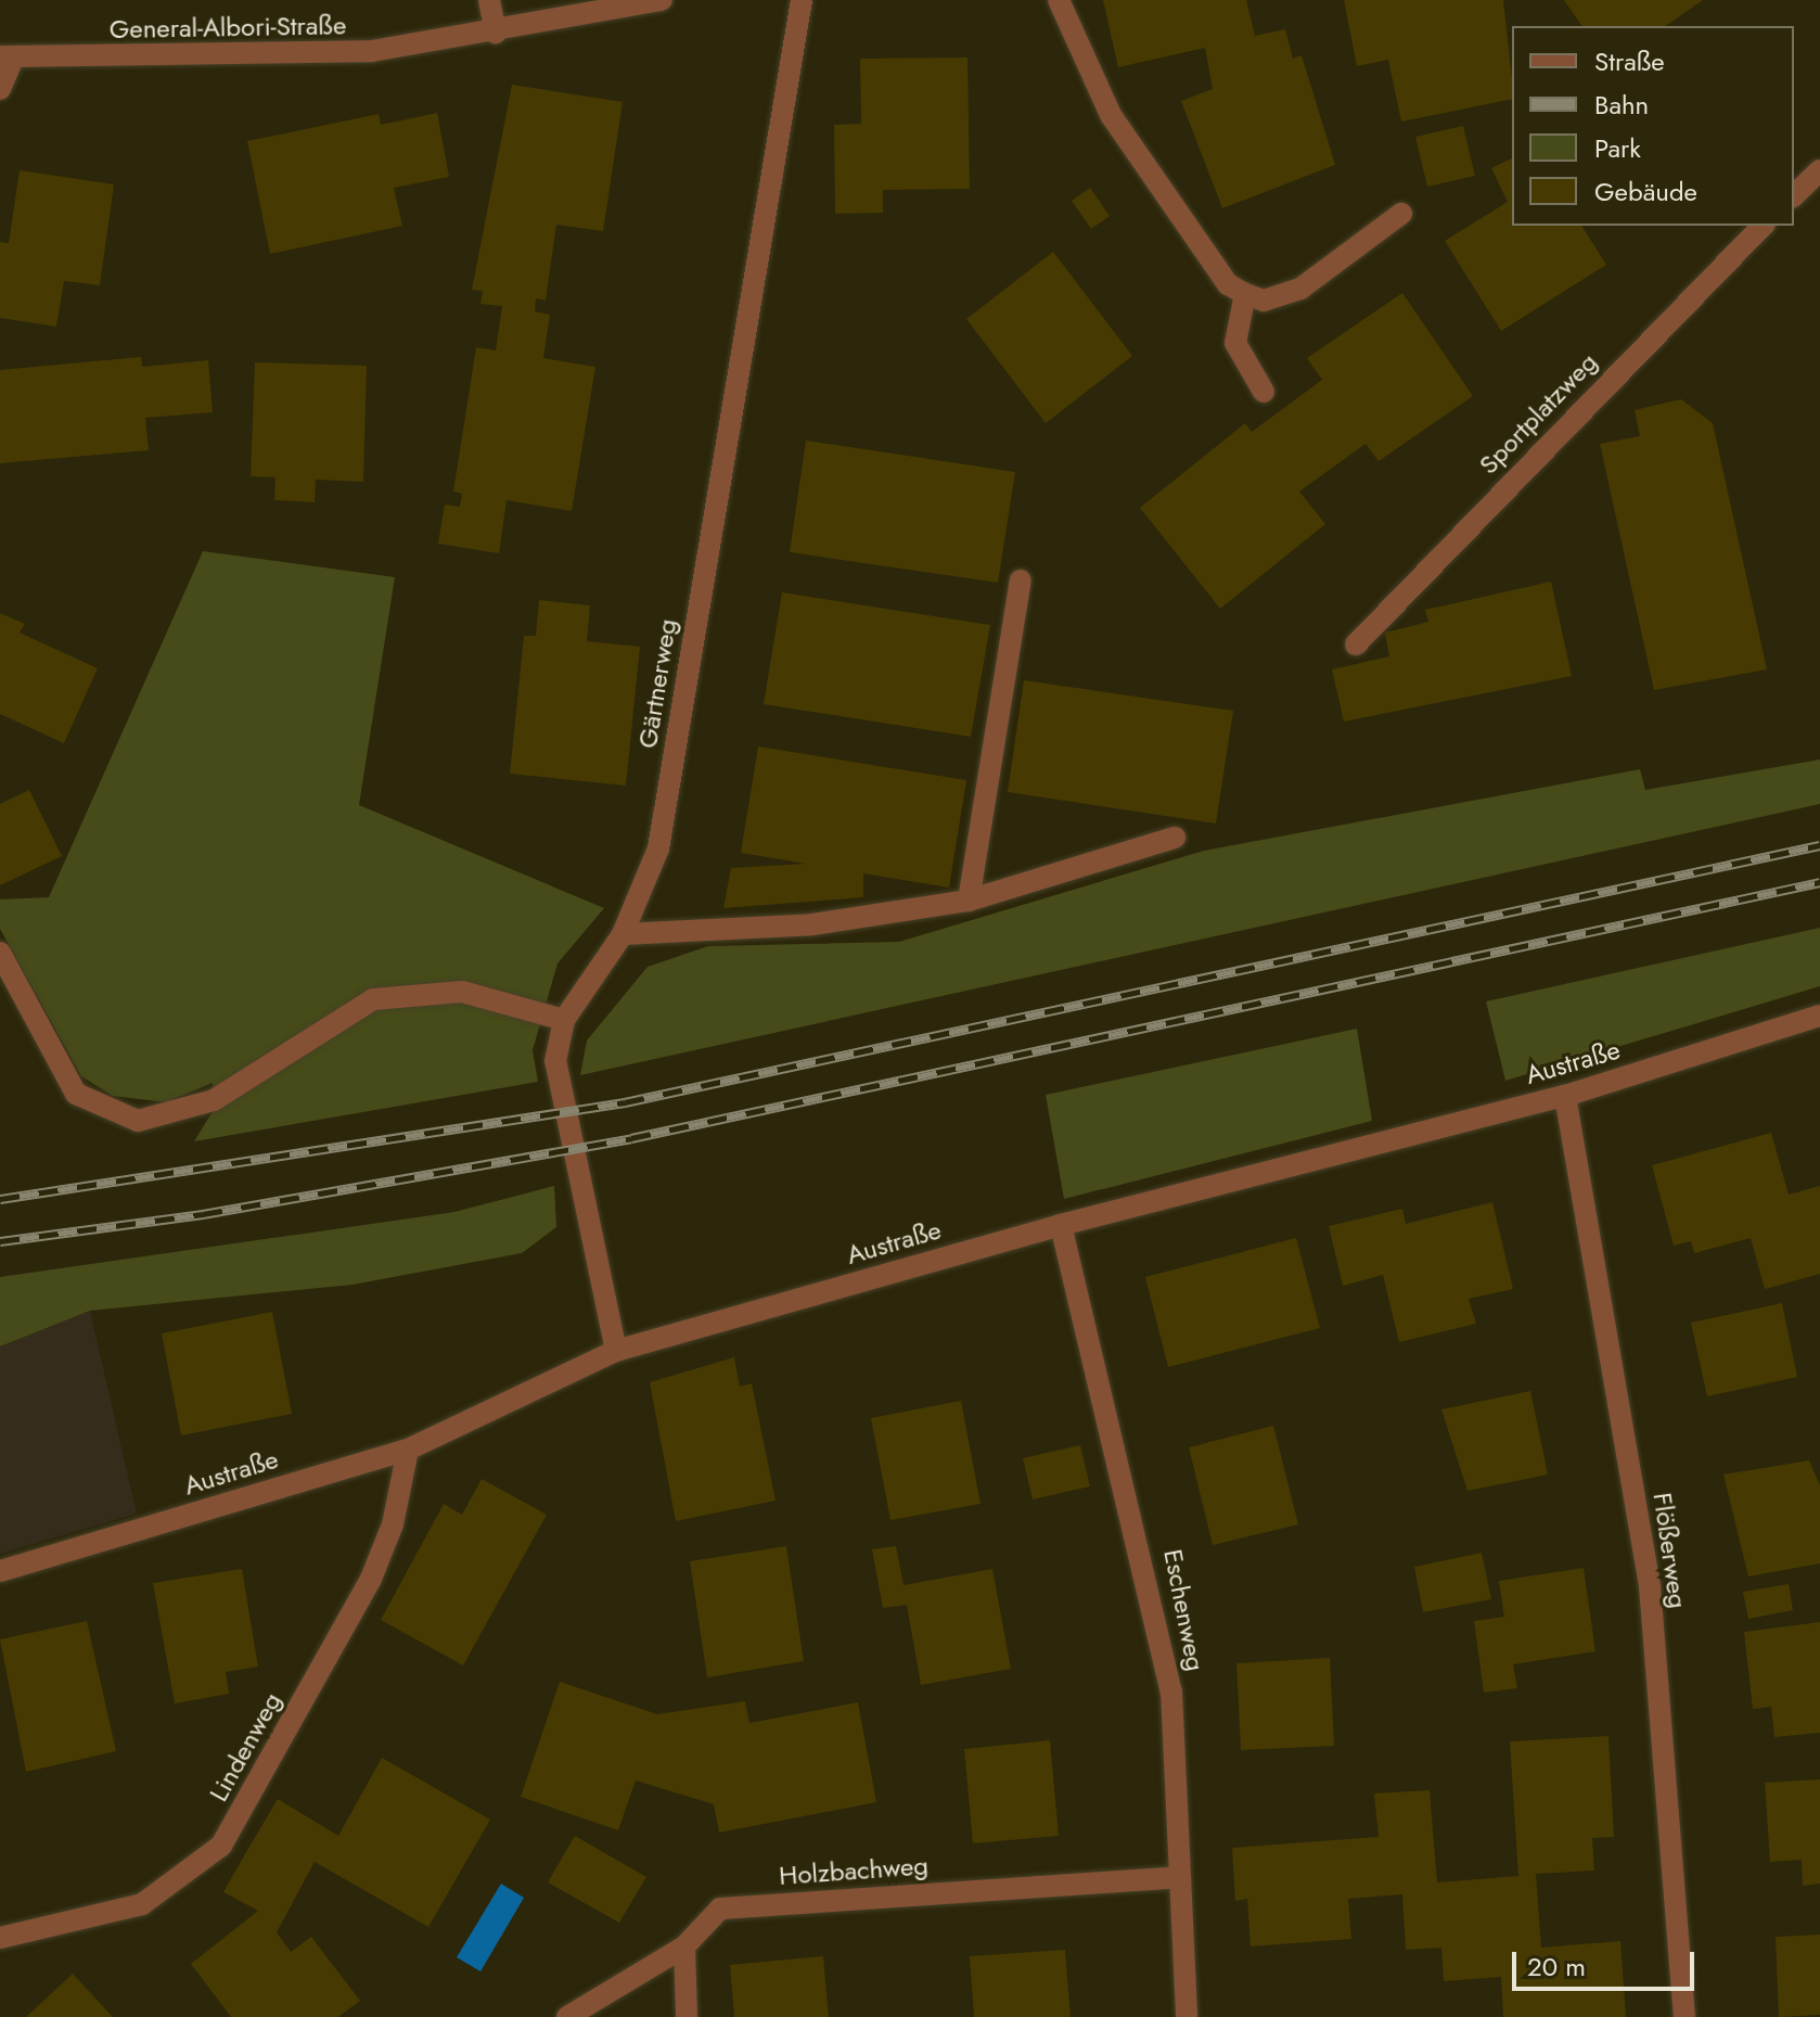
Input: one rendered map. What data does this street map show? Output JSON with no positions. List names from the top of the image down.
{
  "streets": {
    "street": [
      "General-Albori-Straße",
      "Sportplatzweg",
      "Gärtnerweg",
      "Austraße",
      "Flößerweg",
      "Eschenweg",
      "Lindenweg",
      "Holzbachweg"
    ]
  },
  "crossings": [
    ["Gärtnerweg", "Austraße"],
    ["Austraße", "Flößerweg"],
    ["Austraße", "Eschenweg"],
    ["Austraße", "Lindenweg"],
    ["Eschenweg", "Holzbachweg"]
  ],
  "legend": [
    "Straße",
    "Bahn",
    "Park",
    "Gebäude"
  ],
  "scale_bar": "20 m"
}
